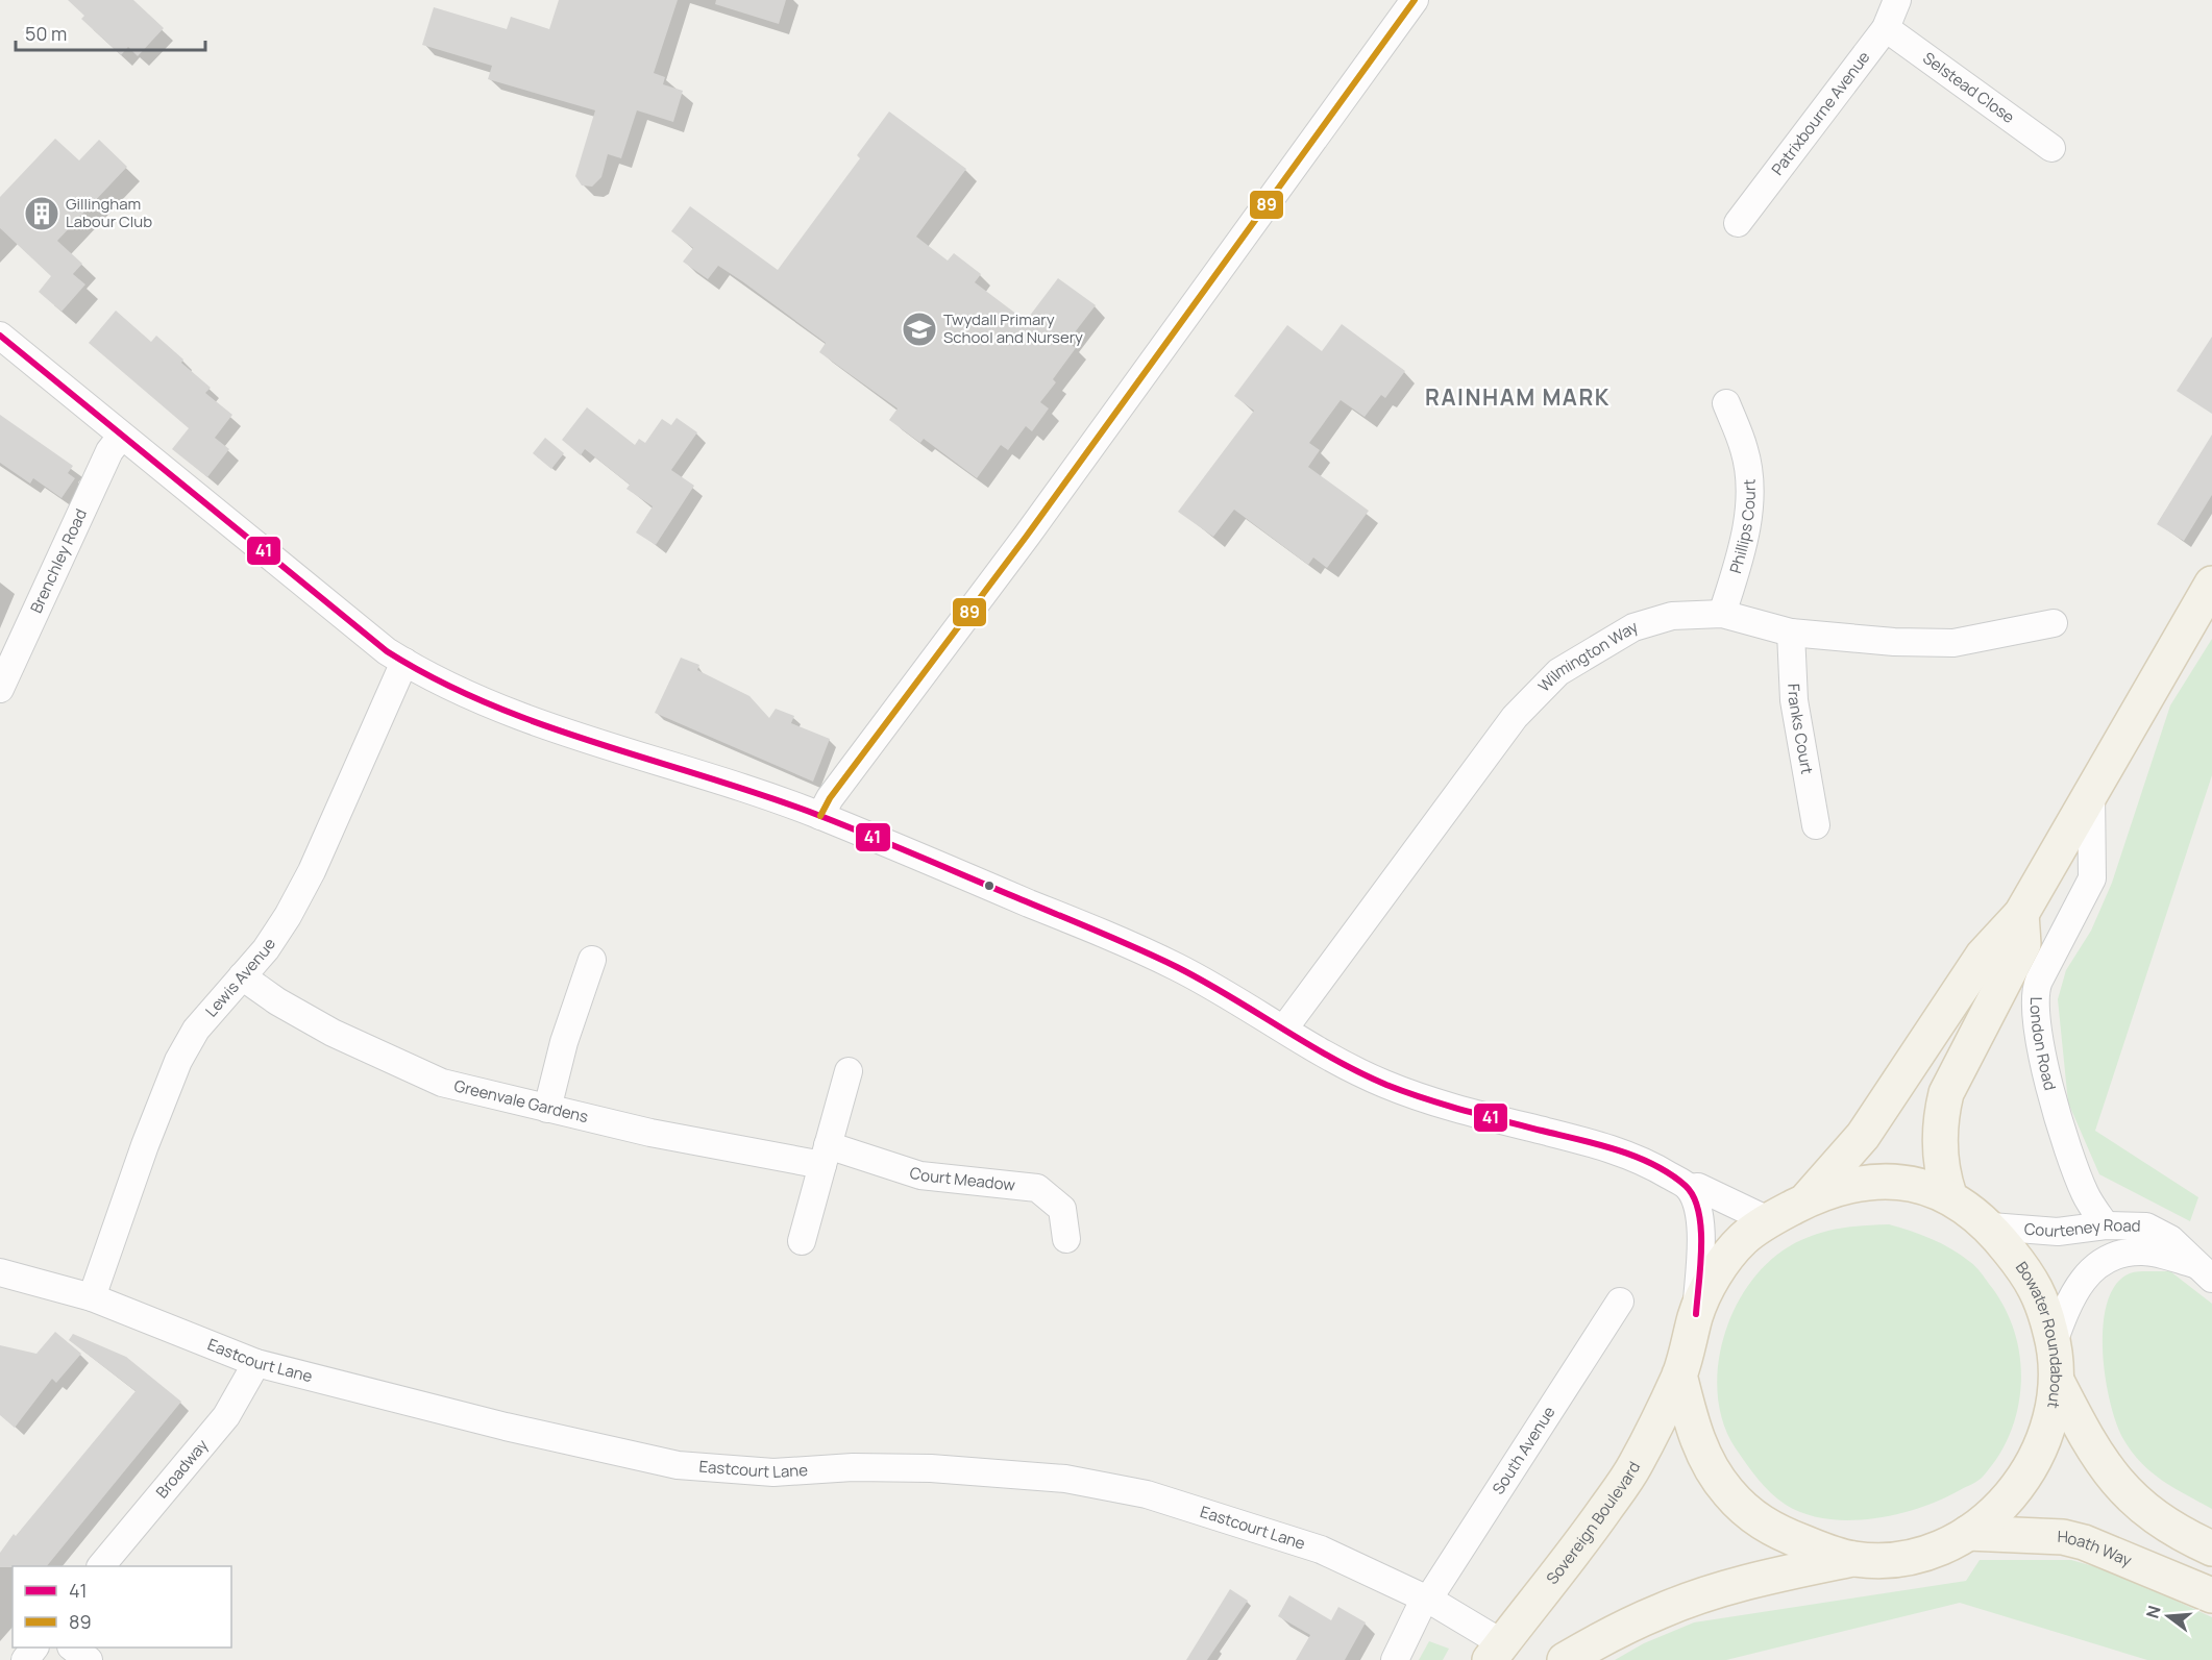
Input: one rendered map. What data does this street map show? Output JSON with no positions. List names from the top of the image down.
{
  "streets": {
    "main road": ["Bowater Roundabout", "Sovereign Boulevard", "Hoath Way"],
    "street": [
      "Selstead Close",
      "Patrixbourne Avenue",
      "Phillips Court",
      "Brenchley Road",
      "Wilmington Way",
      "Franks Court",
      "Lewis Avenue",
      "London Road",
      "Greenvale Gardens",
      "Court Meadow",
      "Courteney Road",
      "Eastcourt Lane",
      "South Avenue",
      "Broadway"
    ]
  },
  "crossings": [
    ["Selstead Close", "Patrixbourne Avenue"],
    ["Phillips Court", "Wilmington Way"],
    ["Wilmington Way", "Franks Court"],
    ["Lewis Avenue", "Greenvale Gardens"],
    ["Lewis Avenue", "Eastcourt Lane"],
    ["London Road", "Courteney Road"],
    ["Greenvale Gardens", "Court Meadow"],
    ["Courteney Road", "Bowater Roundabout"],
    ["Bowater Roundabout", "Sovereign Boulevard"],
    ["Bowater Roundabout", "Hoath Way"],
    ["Eastcourt Lane", "South Avenue"],
    ["Eastcourt Lane", "Broadway"],
    ["Eastcourt Lane", "Sovereign Boulevard"]
  ],
  "districts": ["RAINHAM MARK"],
  "places": {
    "building": ["Gillingham Labour Club"],
    "school or university": ["Twydall Primary School and Nursery"]
  },
  "lines": ["transit line 89", "transit line 41"],
  "legend": ["41", "89"],
  "scale_bar": "50 m",
  "north": "left"
}
